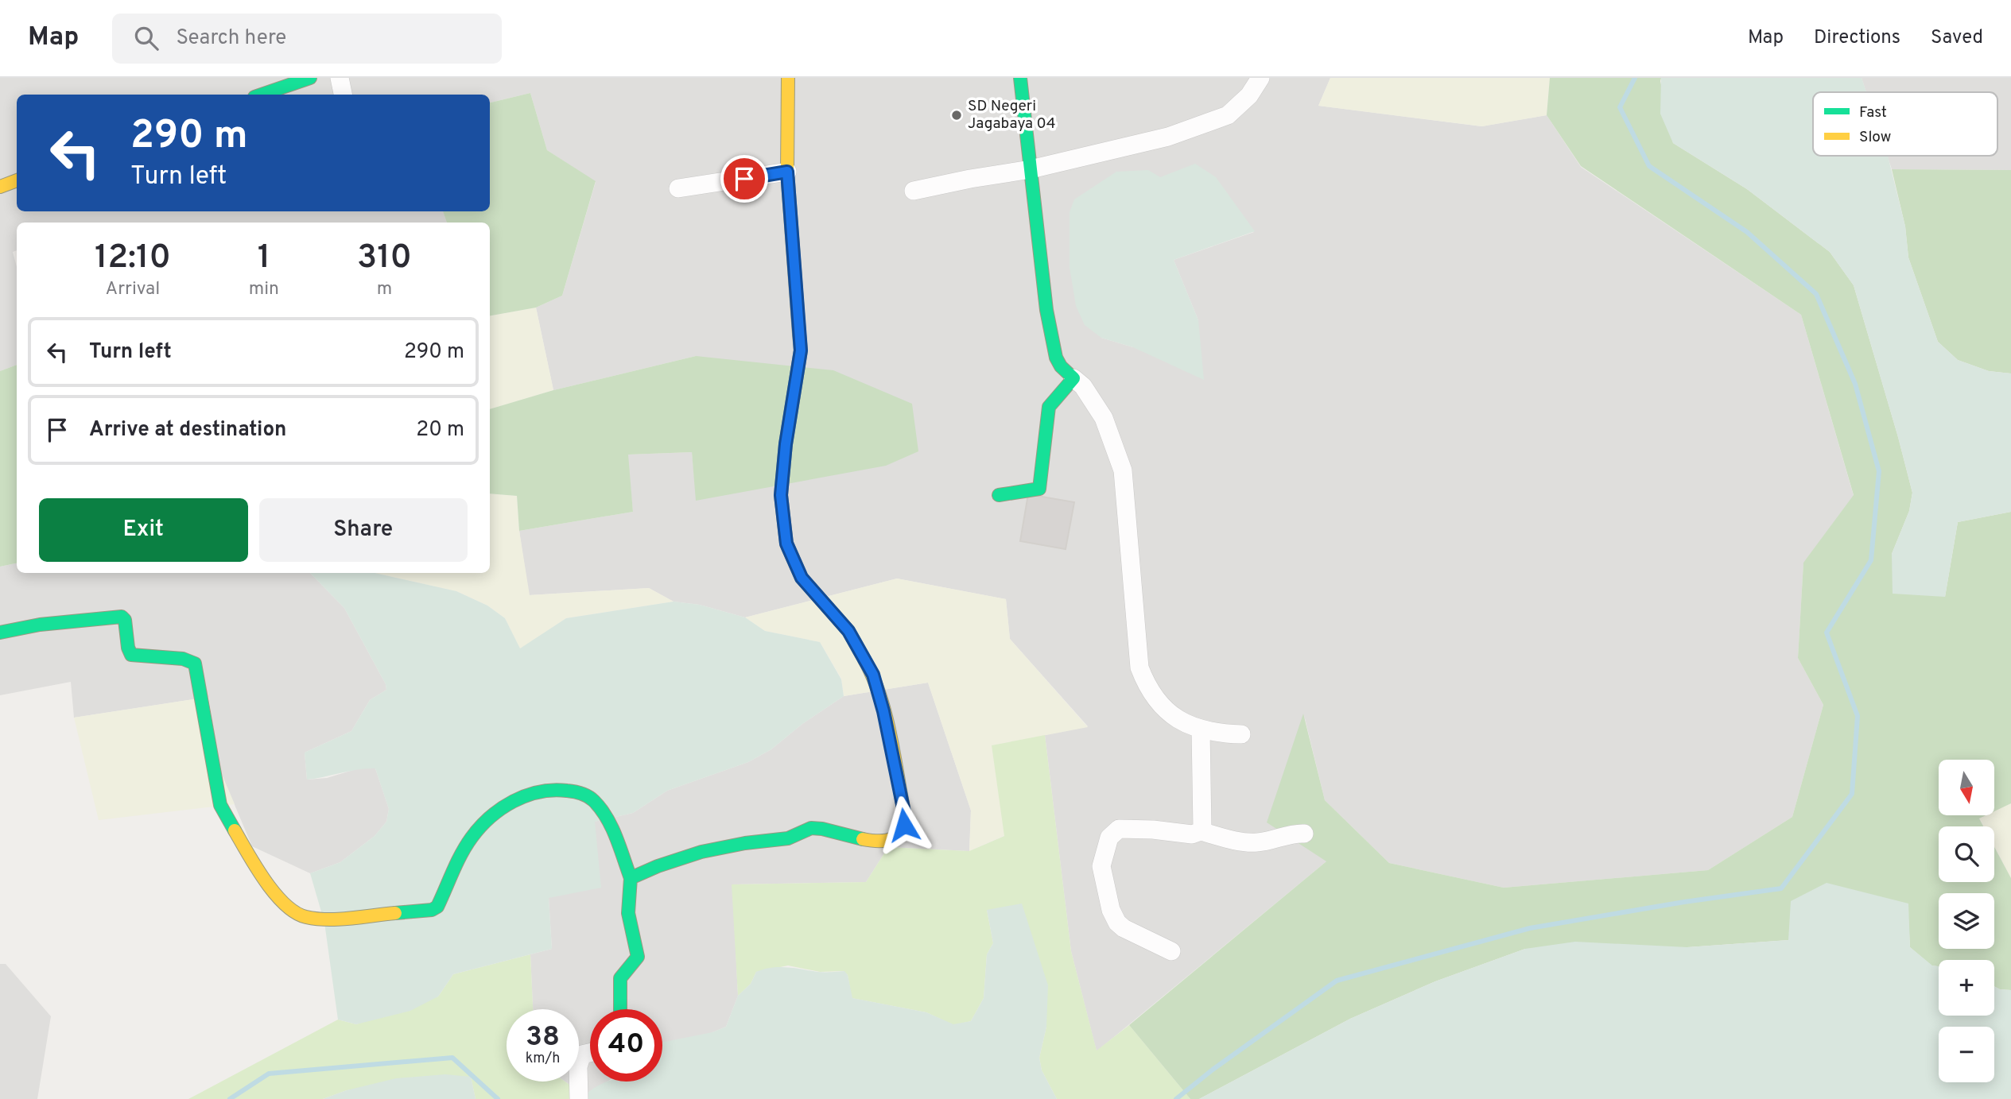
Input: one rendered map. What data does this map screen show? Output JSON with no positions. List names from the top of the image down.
{
  "places": ["SD Negeri Jagabaya 04"],
  "legend": ["Fast", "Slow"],
  "north": "bottom",
  "page": {
    "header": "Map",
    "search": "Search here",
    "nav": ["Map", "Directions", "Saved"],
    "turn": ["290 m", "Turn left"],
    "eta": [
      "12:10",
      "Arrival",
      "1",
      "min",
      "310",
      "m"
    ],
    "list": [
      {
        "name": "Turn left",
        "value": "290 m"
      },
      {
        "name": "Arrive at destination",
        "value": "20 m"
      }
    ],
    "buttons": ["Exit", "Share"],
    "map_buttons": ["+", "−"],
    "speed": "38 km/h",
    "limit": "40"
  }
}
